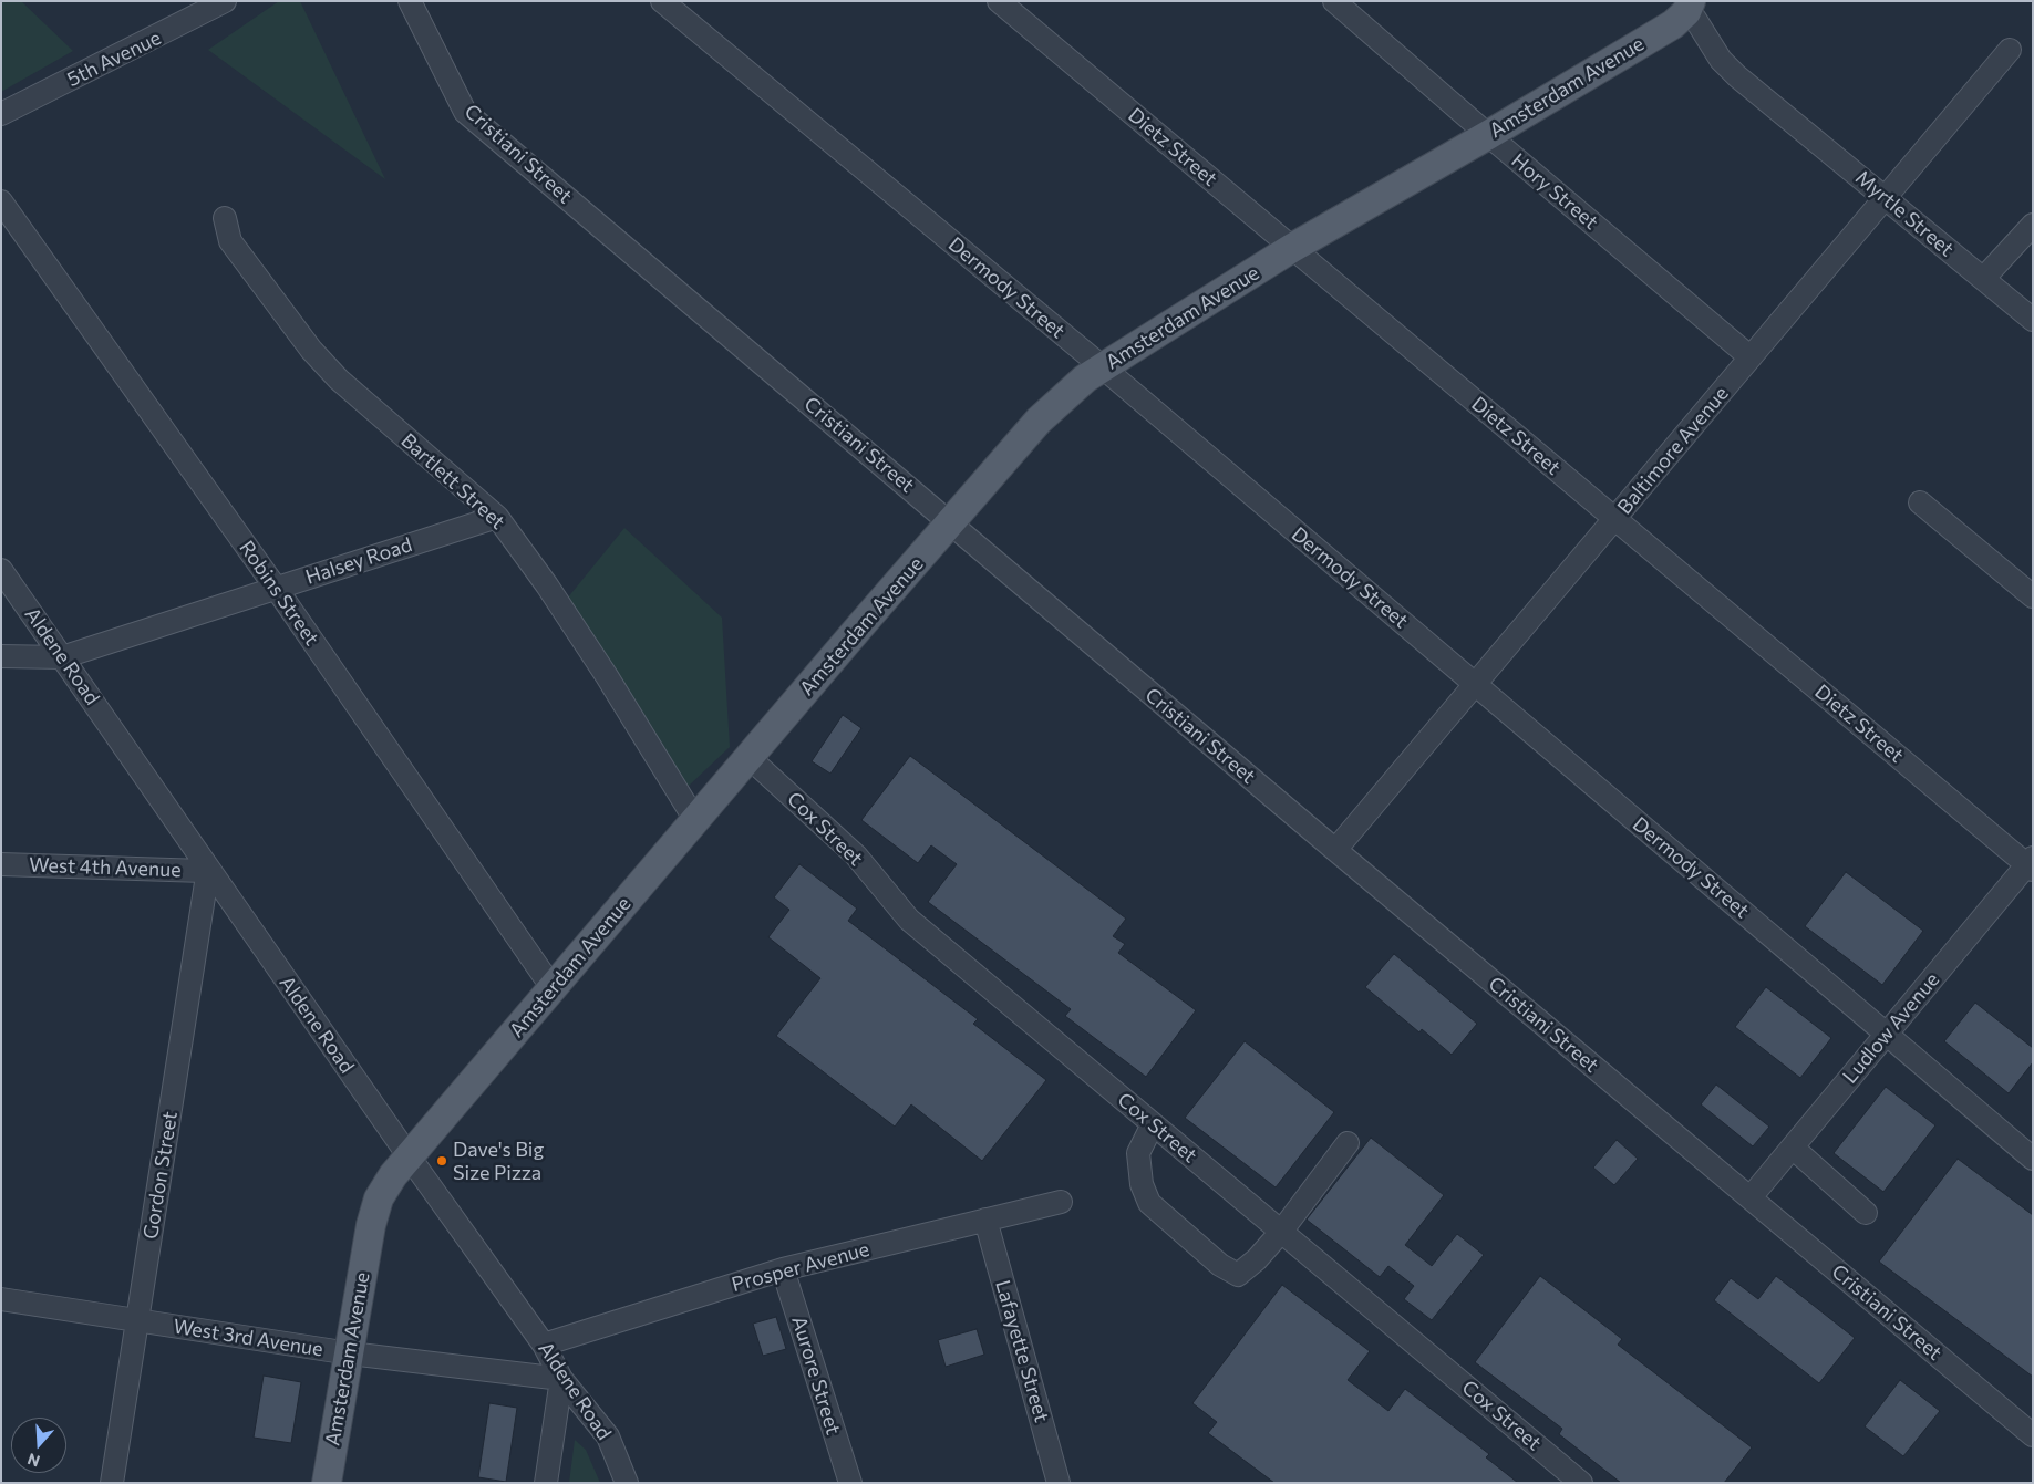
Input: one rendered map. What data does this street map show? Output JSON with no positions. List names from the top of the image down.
{
  "streets": {
    "main road": ["Amsterdam Avenue"],
    "street": [
      "5th Avenue",
      "Dietz Street",
      "Cristiani Street",
      "Hory Street",
      "Myrtle Street",
      "Dermody Street",
      "Baltimore Avenue",
      "Bartlett Street",
      "Halsey Road",
      "Robins Street",
      "Aldene Road",
      "Cox Street",
      "West 4th Avenue",
      "Ludlow Avenue",
      "Gordon Street",
      "Prosper Avenue",
      "West 3rd Avenue",
      "Lafayette Street",
      "Aurore Street"
    ]
  },
  "crossings": [
    ["Amsterdam Avenue", "Dietz Street"],
    ["Amsterdam Avenue", "Cristiani Street"],
    ["Amsterdam Avenue", "Hory Street"],
    ["Amsterdam Avenue", "Myrtle Street"],
    ["Amsterdam Avenue", "Dermody Street"],
    ["Amsterdam Avenue", "Bartlett Street"],
    ["Amsterdam Avenue", "Robins Street"],
    ["Amsterdam Avenue", "Aldene Road"],
    ["Amsterdam Avenue", "Cox Street"],
    ["Amsterdam Avenue", "West 3rd Avenue"],
    ["Dietz Street", "Baltimore Avenue"],
    ["Dietz Street", "Ludlow Avenue"],
    ["Cristiani Street", "Baltimore Avenue"],
    ["Cristiani Street", "Ludlow Avenue"],
    ["Hory Street", "Baltimore Avenue"],
    ["Myrtle Street", "Baltimore Avenue"],
    ["Dermody Street", "Baltimore Avenue"],
    ["Dermody Street", "Ludlow Avenue"],
    ["Bartlett Street", "Halsey Road"],
    ["Halsey Road", "Robins Street"],
    ["Halsey Road", "Aldene Road"],
    ["Aldene Road", "West 4th Avenue"],
    ["Aldene Road", "Gordon Street"],
    ["Aldene Road", "Prosper Avenue"],
    ["Aldene Road", "West 3rd Avenue"],
    ["West 4th Avenue", "Gordon Street"],
    ["Gordon Street", "West 3rd Avenue"],
    ["Prosper Avenue", "Lafayette Street"],
    ["Prosper Avenue", "Aurore Street"]
  ],
  "places": ["Dave's Big Size Pizza"],
  "north": "bottom"
}
